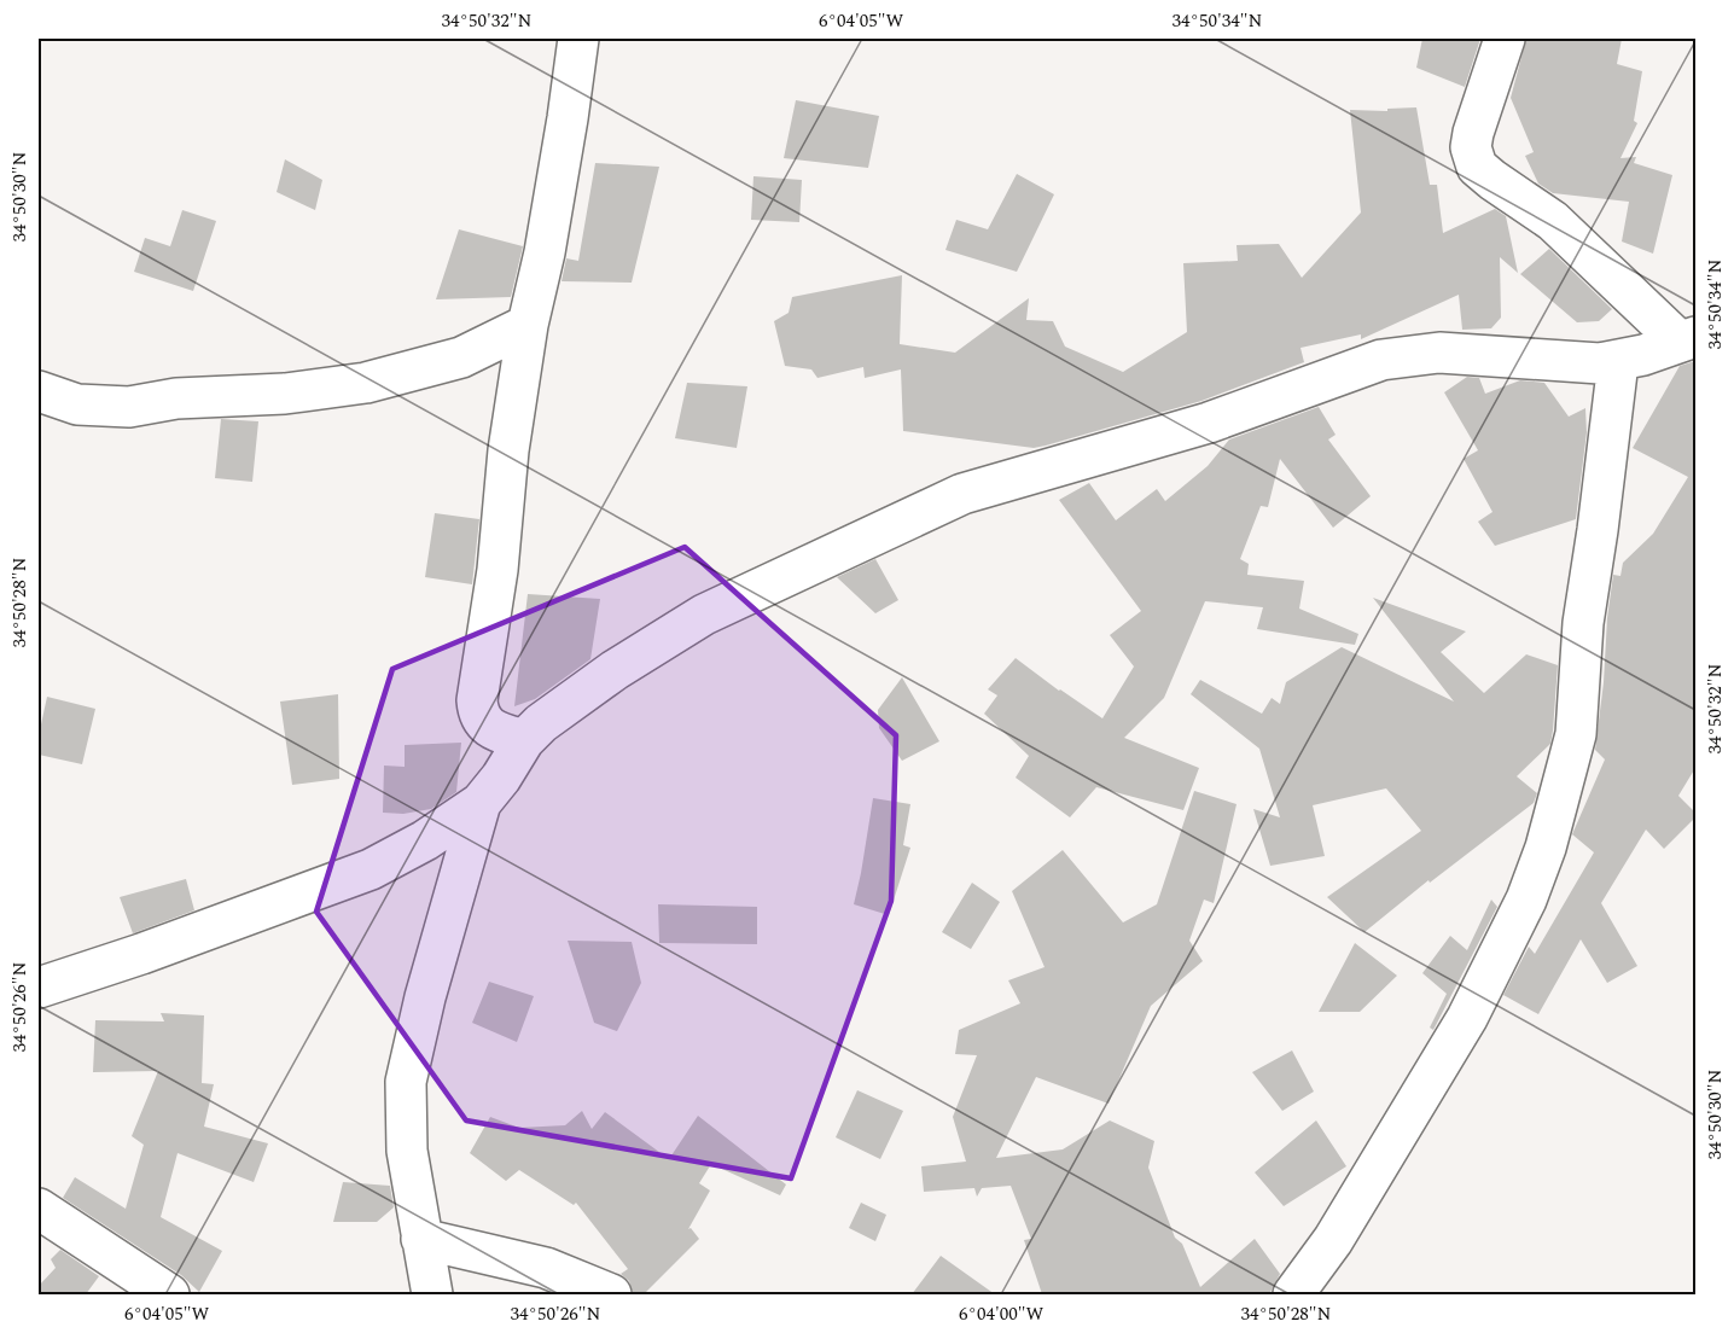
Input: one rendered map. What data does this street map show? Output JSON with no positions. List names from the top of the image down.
{
  "coordinates": [
    "34°50'32\"N",
    "6°04'05\"W",
    "34°50'34\"N",
    "34°50'30\"N",
    "34°50'28\"N",
    "34°50'26\"N",
    "6°04'00\"W"
  ]
}
